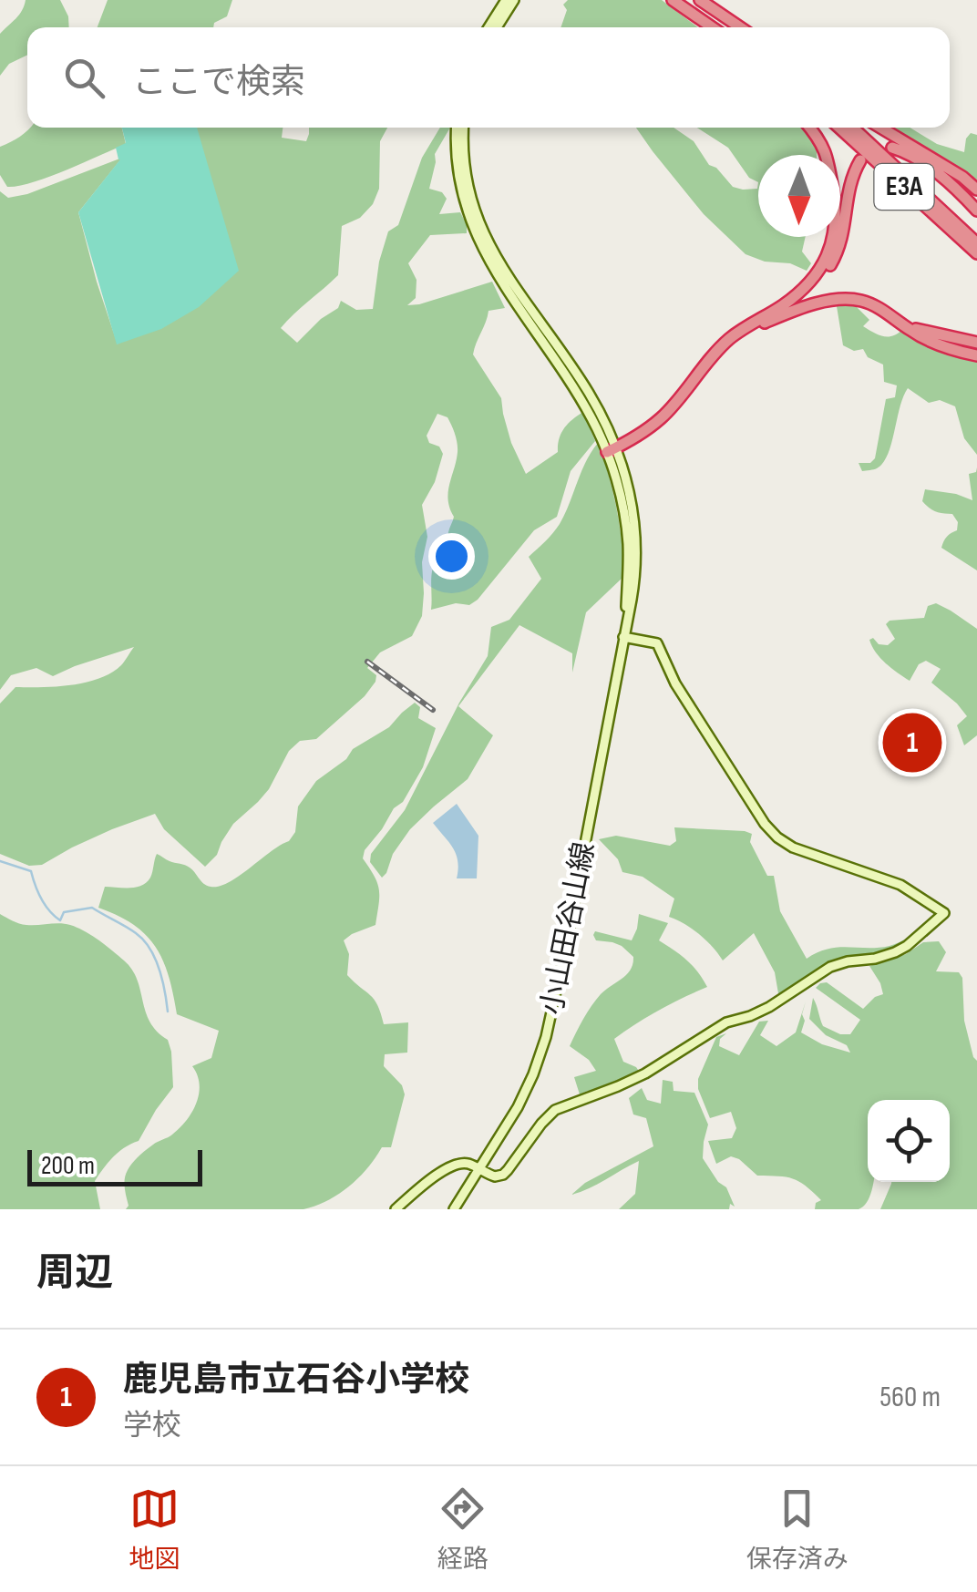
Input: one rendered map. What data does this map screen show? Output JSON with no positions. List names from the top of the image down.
{
  "streets": {
    "highway": ["E3A"],
    "main road": ["小山田谷山線"]
  },
  "scale_bar": "200 m",
  "north": "bottom",
  "page": {
    "search": "ここで検索",
    "pins": "1",
    "scale": "200 m",
    "heading": "周辺",
    "list": [
      {
        "mark": "1",
        "name": "鹿児島市立石谷小学校",
        "note": "学校",
        "value": "560 m"
      }
    ],
    "nav": ["地図", "経路", "保存済み"]
  }
}
